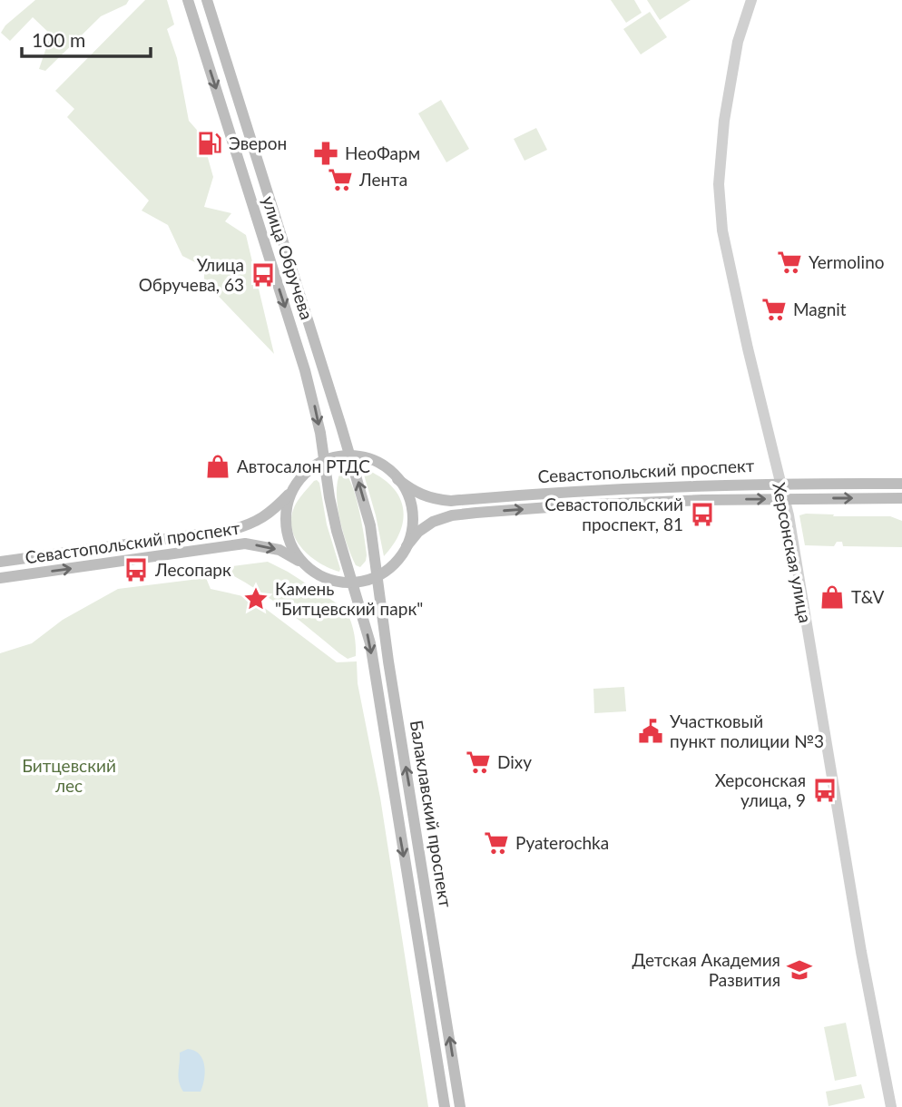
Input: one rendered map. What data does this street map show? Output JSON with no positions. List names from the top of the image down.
{
  "streets": {
    "main road": ["улица Обручева", "Севастопольский проспект", "Балаклавский проспект"],
    "street": ["Херсонская улица"]
  },
  "crossings": [
    ["улица Обручева", "Севастопольский проспект"],
    ["улица Обручева", "Балаклавский проспект"],
    ["Севастопольский проспект", "Херсонская улица"],
    ["Севастопольский проспект", "Балаклавский проспект"]
  ],
  "parks": ["Битцевский лес"],
  "places": {
    "fuel station": ["Эверон"],
    "pharmacy": ["НеоФарм"],
    "supermarket": [
      "Лента",
      "Yermolino",
      "Magnit",
      "Dixy",
      "Pyaterochka"
    ],
    "bus stop": [
      "Улица Обручева, 63",
      "Севастопольский проспект, 81",
      "Лесопарк",
      "Херсонская улица, 9"
    ],
    "shop": ["Автосалон РТДС", "T&V"],
    "place": ["Камень \"Битцевский парк\""],
    "public building": ["Участковый пункт полиции №3"],
    "school or university": ["Детская Академия Развития"]
  },
  "scale_bar": "100 m"
}
